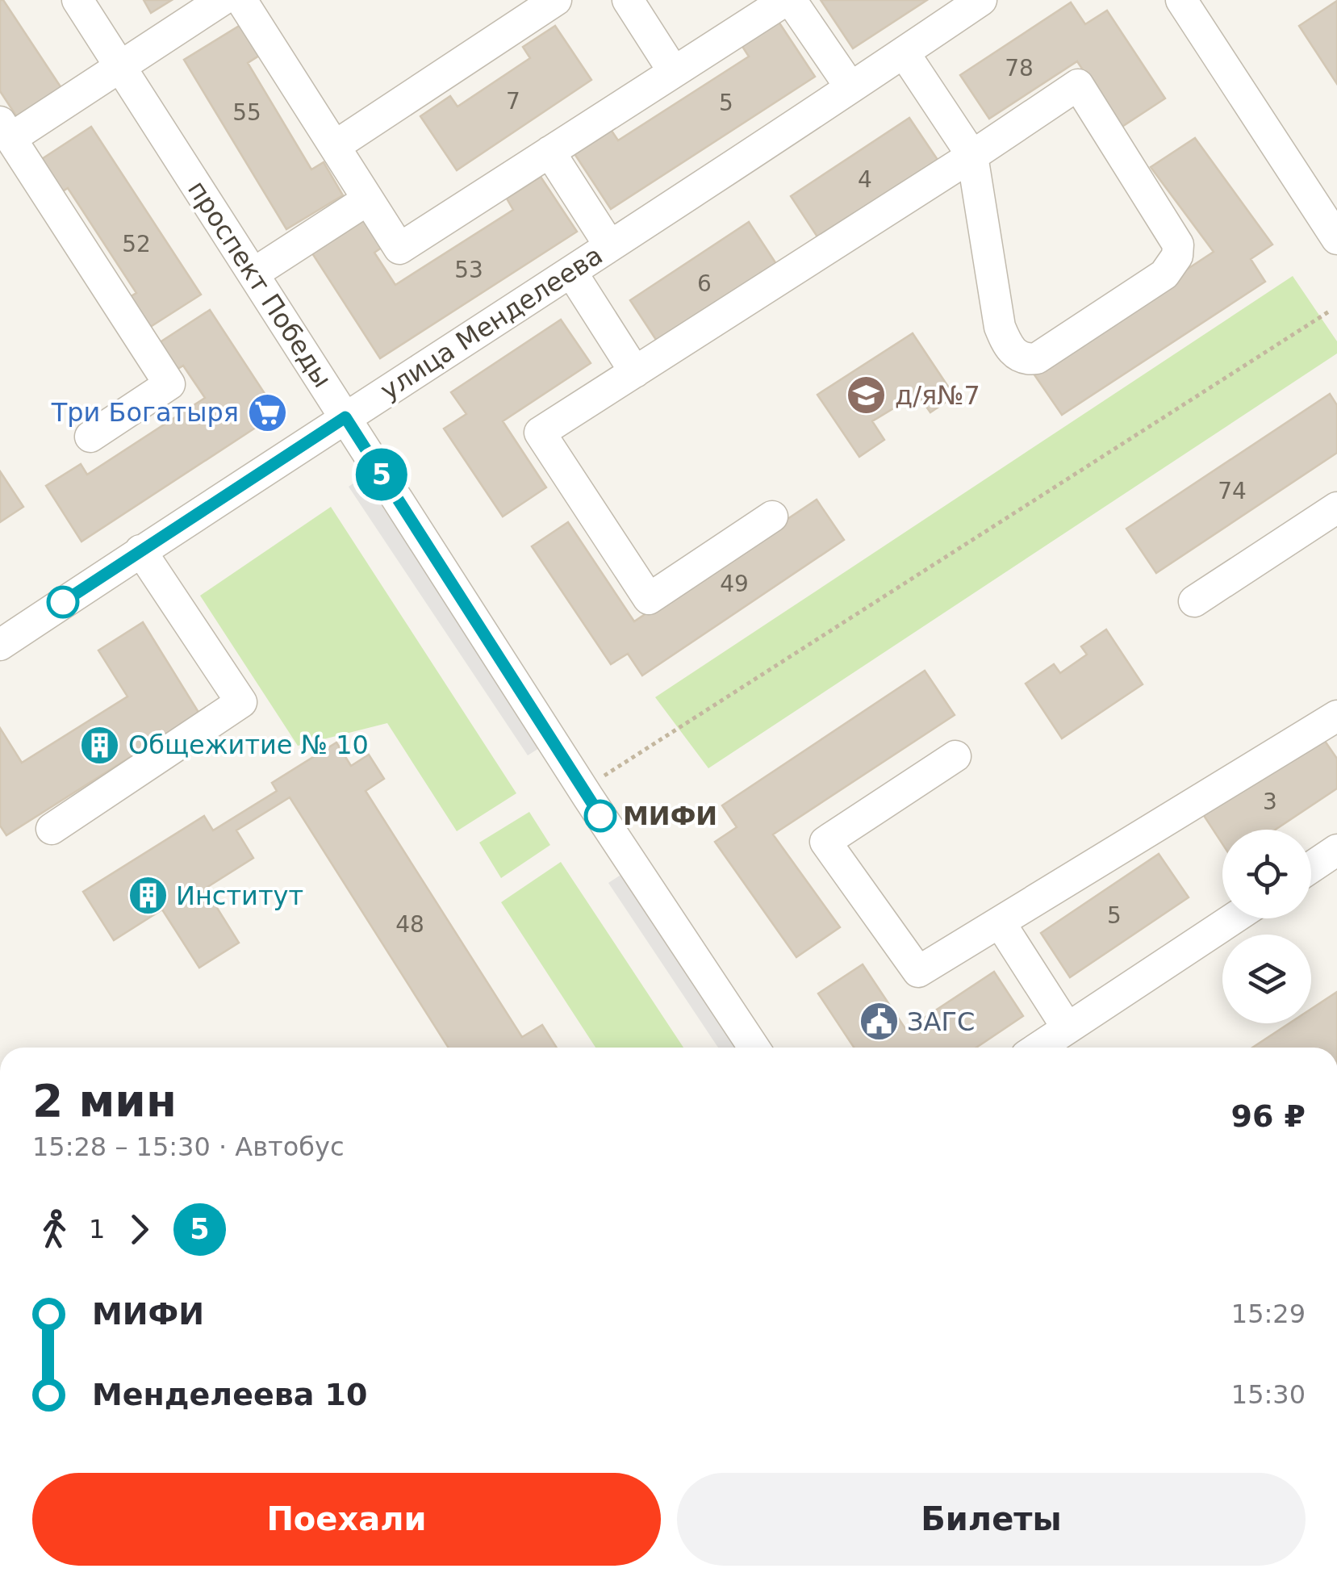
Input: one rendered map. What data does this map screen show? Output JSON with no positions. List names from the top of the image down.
{
  "streets": {
    "street": ["проспект Победы", "улица Менделеева"]
  },
  "crossings": [
    ["проспект Победы", "улица Менделеева"]
  ],
  "places": {
    "school or university": ["д/я№7"],
    "supermarket": ["Три Богатыря"],
    "building": ["Общежитие № 10", "Институт"],
    "other": ["МИФИ"],
    "public building": ["ЗАГС"]
  },
  "lines": ["bus line 5"],
  "house_numbers": [
    "78",
    "7",
    "5",
    "55",
    "4",
    "52",
    "53",
    "6",
    "74",
    "49",
    "3",
    "5",
    "48"
  ],
  "page": {
    "on_map": "5",
    "heading": ["2 мин", "15:28 – 15:30 · Автобус", "96 ₽"],
    "legs": ["1", "5"],
    "list": [
      {
        "name": "МИФИ",
        "value": "15:29"
      },
      {
        "name": "Менделеева 10",
        "value": "15:30"
      }
    ],
    "buttons": ["Поехали", "Билеты"]
  }
}
